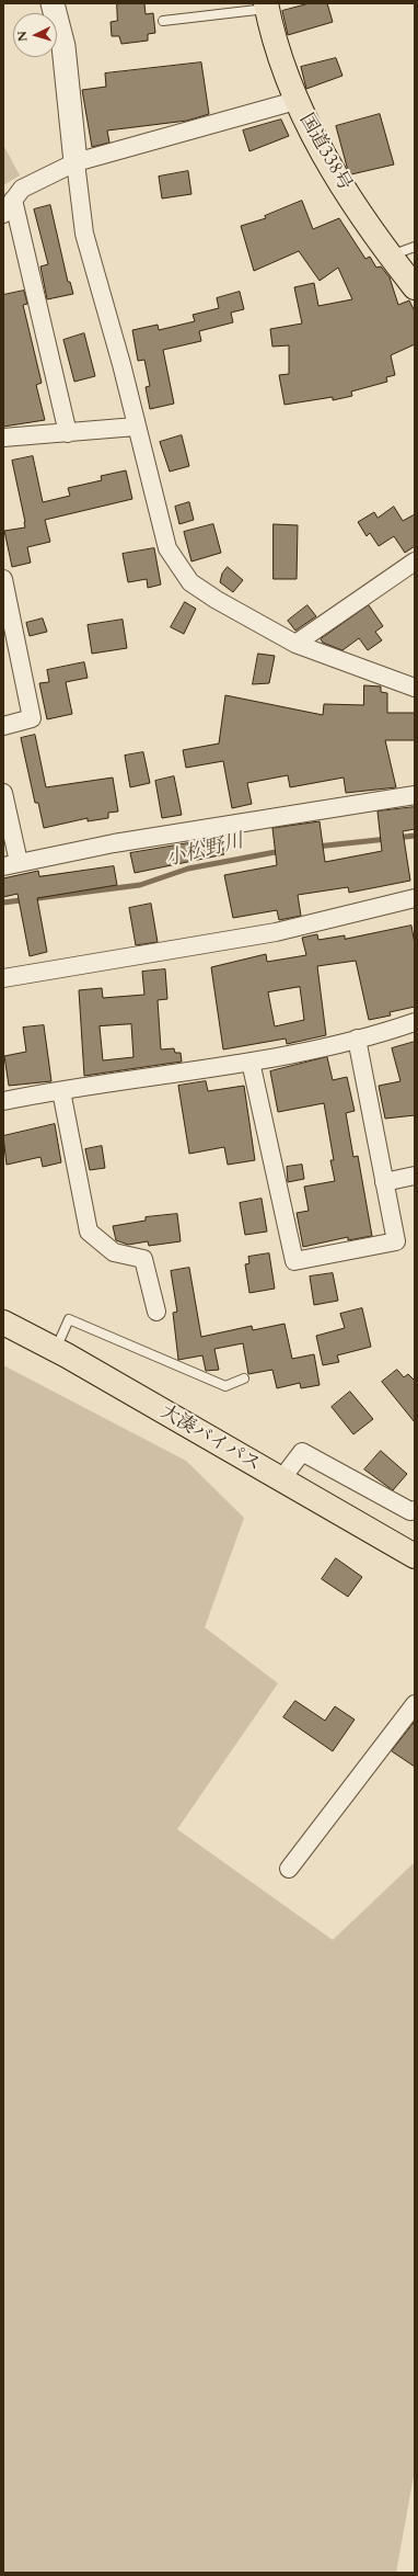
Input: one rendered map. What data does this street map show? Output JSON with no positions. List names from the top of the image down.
{
  "streets": {
    "highway": ["国道338号", "大湊バイパス"]
  },
  "water": ["小松野川"],
  "north": "left"
}
